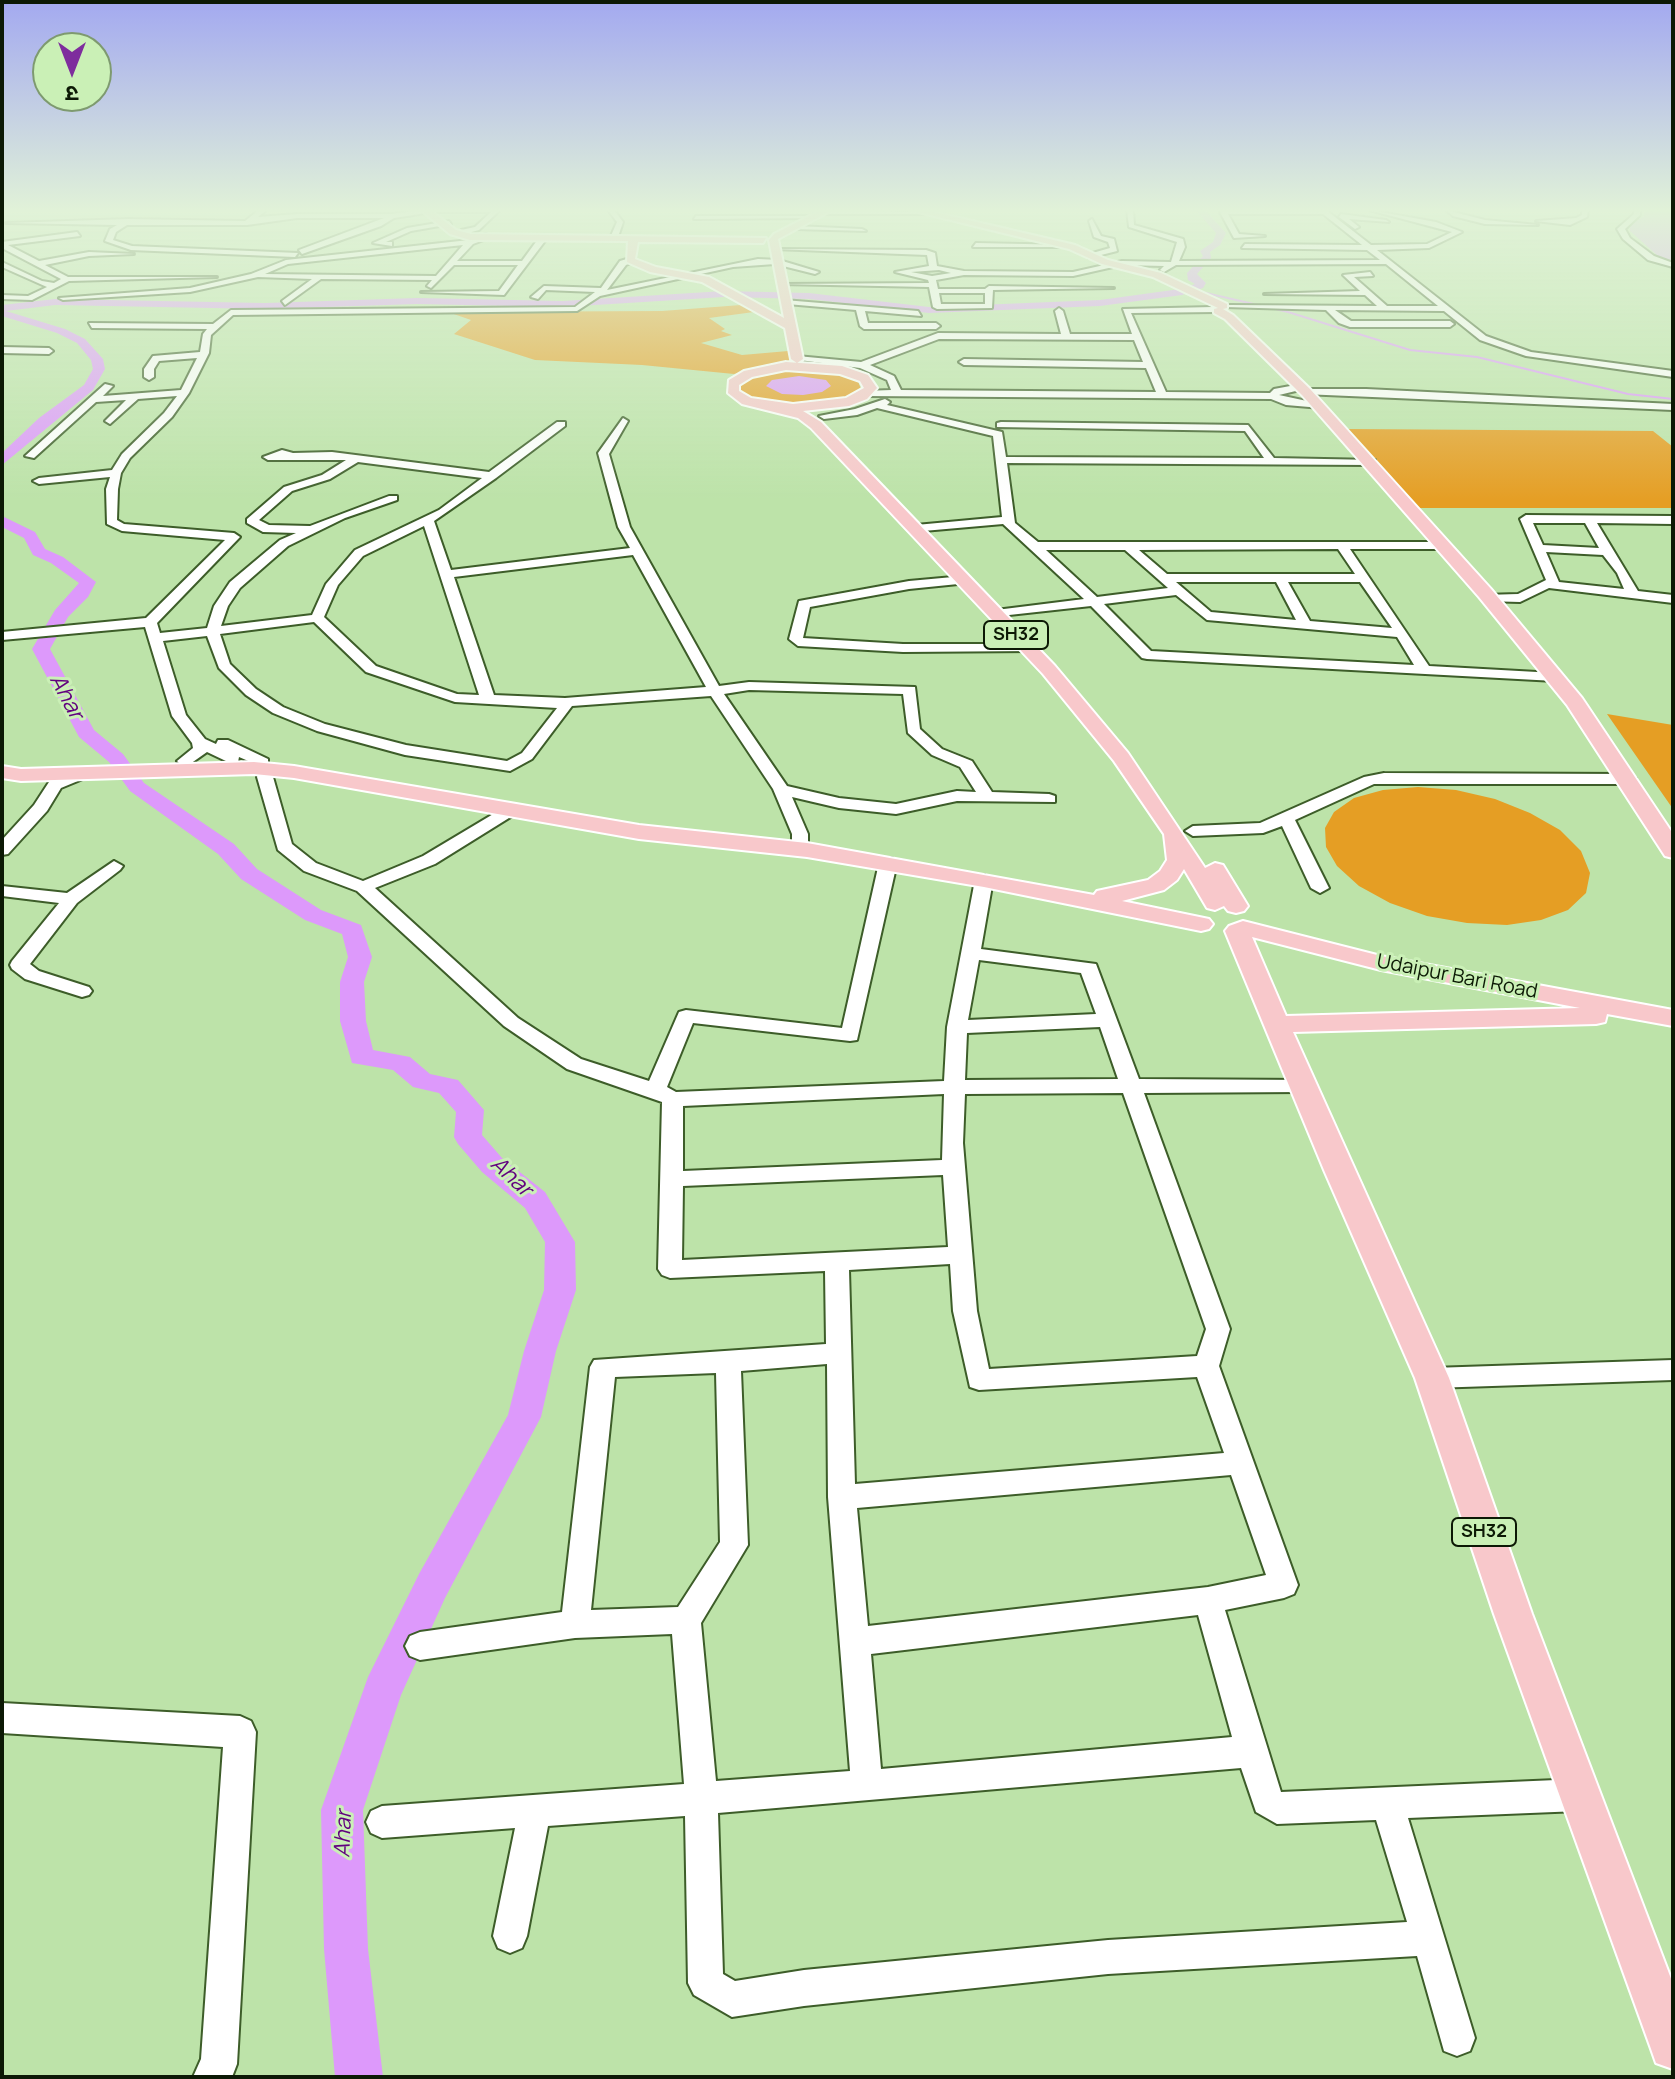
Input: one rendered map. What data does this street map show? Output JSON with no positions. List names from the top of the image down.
{
  "streets": {
    "main road": ["SH32", "Udaipur Bari Road"]
  },
  "crossings": [
    ["SH32", "Udaipur Bari Road"]
  ],
  "water": ["Ahar"],
  "north": "bottom"
}
